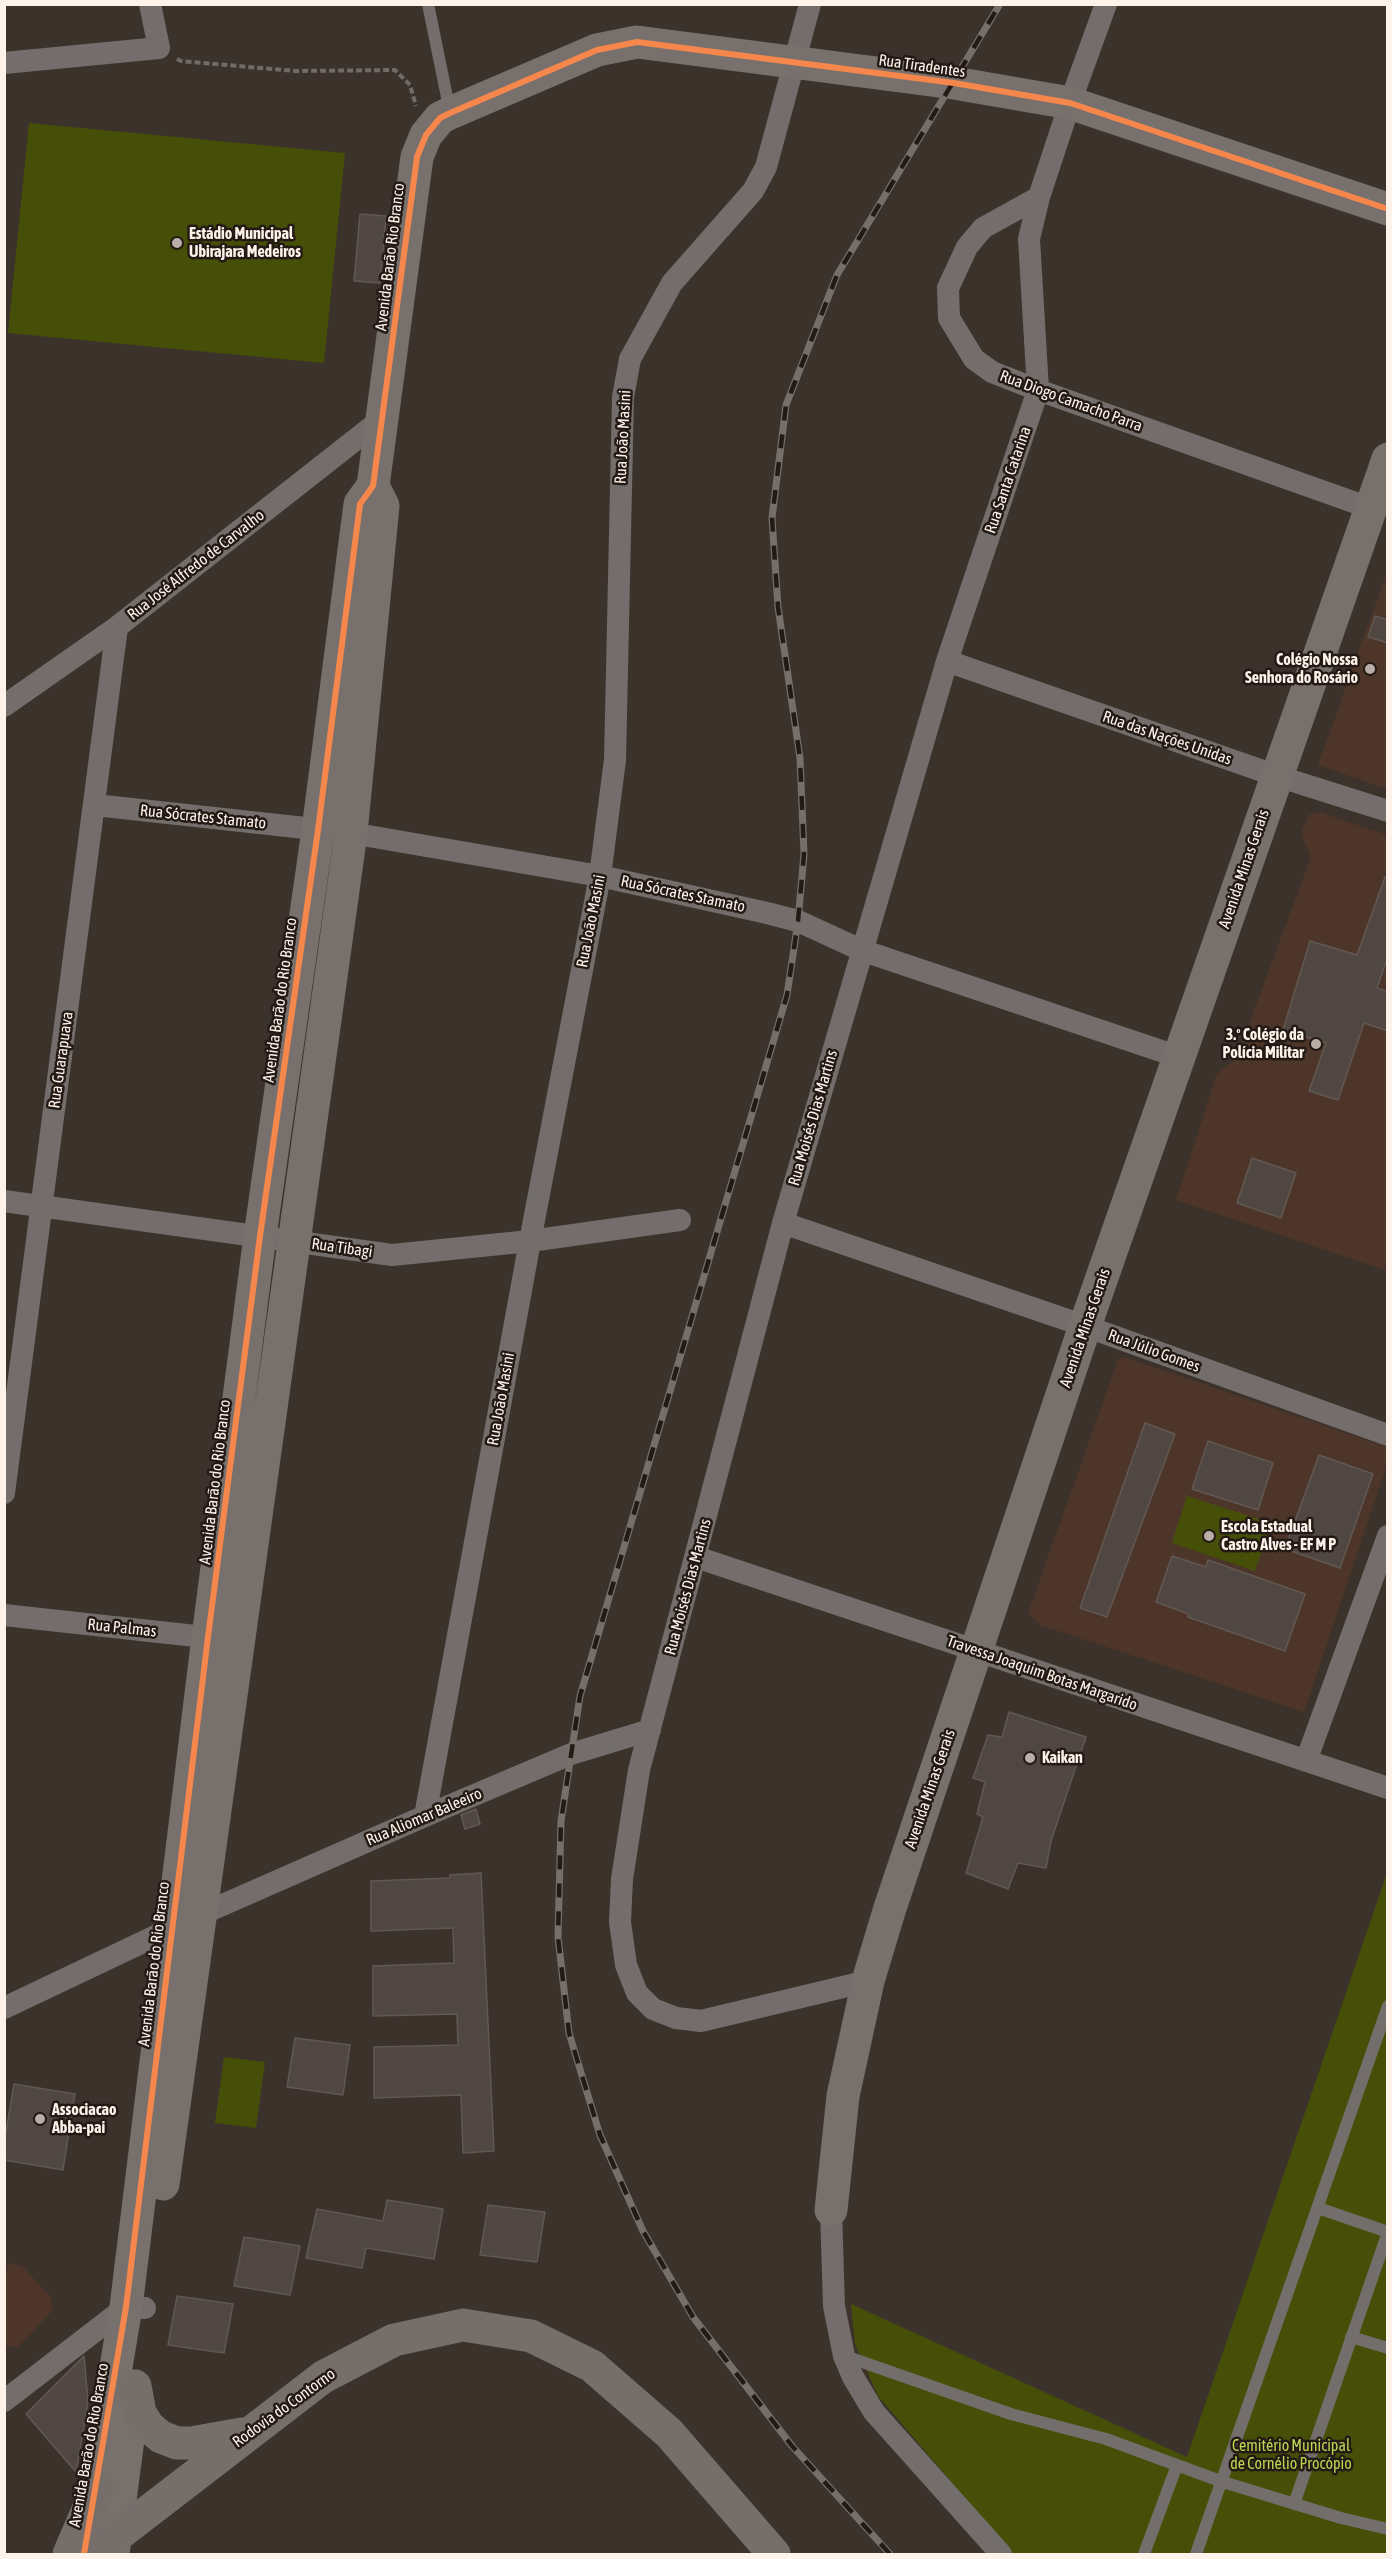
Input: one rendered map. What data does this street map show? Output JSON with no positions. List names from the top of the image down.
{
  "streets": {
    "main road": ["Rodovia do Contorno"],
    "street": [
      "Rua Tiradentes",
      "Avenida Barão Rio Branco",
      "Rua Diogo Camacho Parra",
      "Rua João Masini",
      "Rua Santa Catarina",
      "Rua José Alfredo de Carvalho",
      "Rua das Nações Unidas",
      "Rua Sócrates Stamato",
      "Avenida Minas Gerais",
      "Avenida Barão do Rio Branco",
      "Rua Guarapuava",
      "Rua Moisés Dias Martins",
      "Rua Tibagi",
      "Rua Júlio Gomes",
      "Rua Palmas",
      "Travessa Joaquim Botas Margarido",
      "Rua Aliomar Baleeiro"
    ]
  },
  "crossings": [
    ["Rua Tiradentes", "Avenida Barão Rio Branco"],
    ["Rua Tiradentes", "Rua João Masini"],
    ["Rua Tiradentes", "Rua Santa Catarina"],
    ["Avenida Barão Rio Branco", "Rua José Alfredo de Carvalho"],
    ["Avenida Barão Rio Branco", "Avenida Barão do Rio Branco"],
    ["Rua Diogo Camacho Parra", "Rua Santa Catarina"],
    ["Rua Diogo Camacho Parra", "Avenida Minas Gerais"],
    ["Rua João Masini", "Rua Sócrates Stamato"],
    ["Rua João Masini", "Rua Tibagi"],
    ["Rua João Masini", "Rua Aliomar Baleeiro"],
    ["Rua Santa Catarina", "Rua das Nações Unidas"],
    ["Rua Santa Catarina", "Rua Sócrates Stamato"],
    ["Rua Santa Catarina", "Rua Moisés Dias Martins"],
    ["Rua José Alfredo de Carvalho", "Avenida Barão do Rio Branco"],
    ["Rua José Alfredo de Carvalho", "Rua Guarapuava"],
    ["Rua das Nações Unidas", "Avenida Minas Gerais"],
    ["Rua Sócrates Stamato", "Avenida Minas Gerais"],
    ["Rua Sócrates Stamato", "Avenida Barão do Rio Branco"],
    ["Rua Sócrates Stamato", "Rua Guarapuava"],
    ["Rua Sócrates Stamato", "Rua Moisés Dias Martins"],
    ["Avenida Minas Gerais", "Rua Moisés Dias Martins"],
    ["Avenida Minas Gerais", "Rua Júlio Gomes"],
    ["Avenida Minas Gerais", "Travessa Joaquim Botas Margarido"],
    ["Avenida Barão do Rio Branco", "Rua Tibagi"],
    ["Avenida Barão do Rio Branco", "Rua Palmas"],
    ["Avenida Barão do Rio Branco", "Rua Aliomar Baleeiro"],
    ["Avenida Barão do Rio Branco", "Rodovia do Contorno"],
    ["Rua Guarapuava", "Rua Tibagi"],
    ["Rua Moisés Dias Martins", "Rua Júlio Gomes"],
    ["Rua Moisés Dias Martins", "Travessa Joaquim Botas Margarido"],
    ["Rua Moisés Dias Martins", "Rua Aliomar Baleeiro"]
  ],
  "parks": ["Cemitério Municipal de Cornélio Procópio"],
  "places": [
    "Estádio Municipal Ubirajara Medeiros",
    "Colégio Nossa Senhora do Rosário",
    "3.º Colégio da Polícia Militar",
    "Escola Estadual Castro Alves - EF M P",
    "Kaikan",
    "Associacao Abba-pai"
  ]
}
